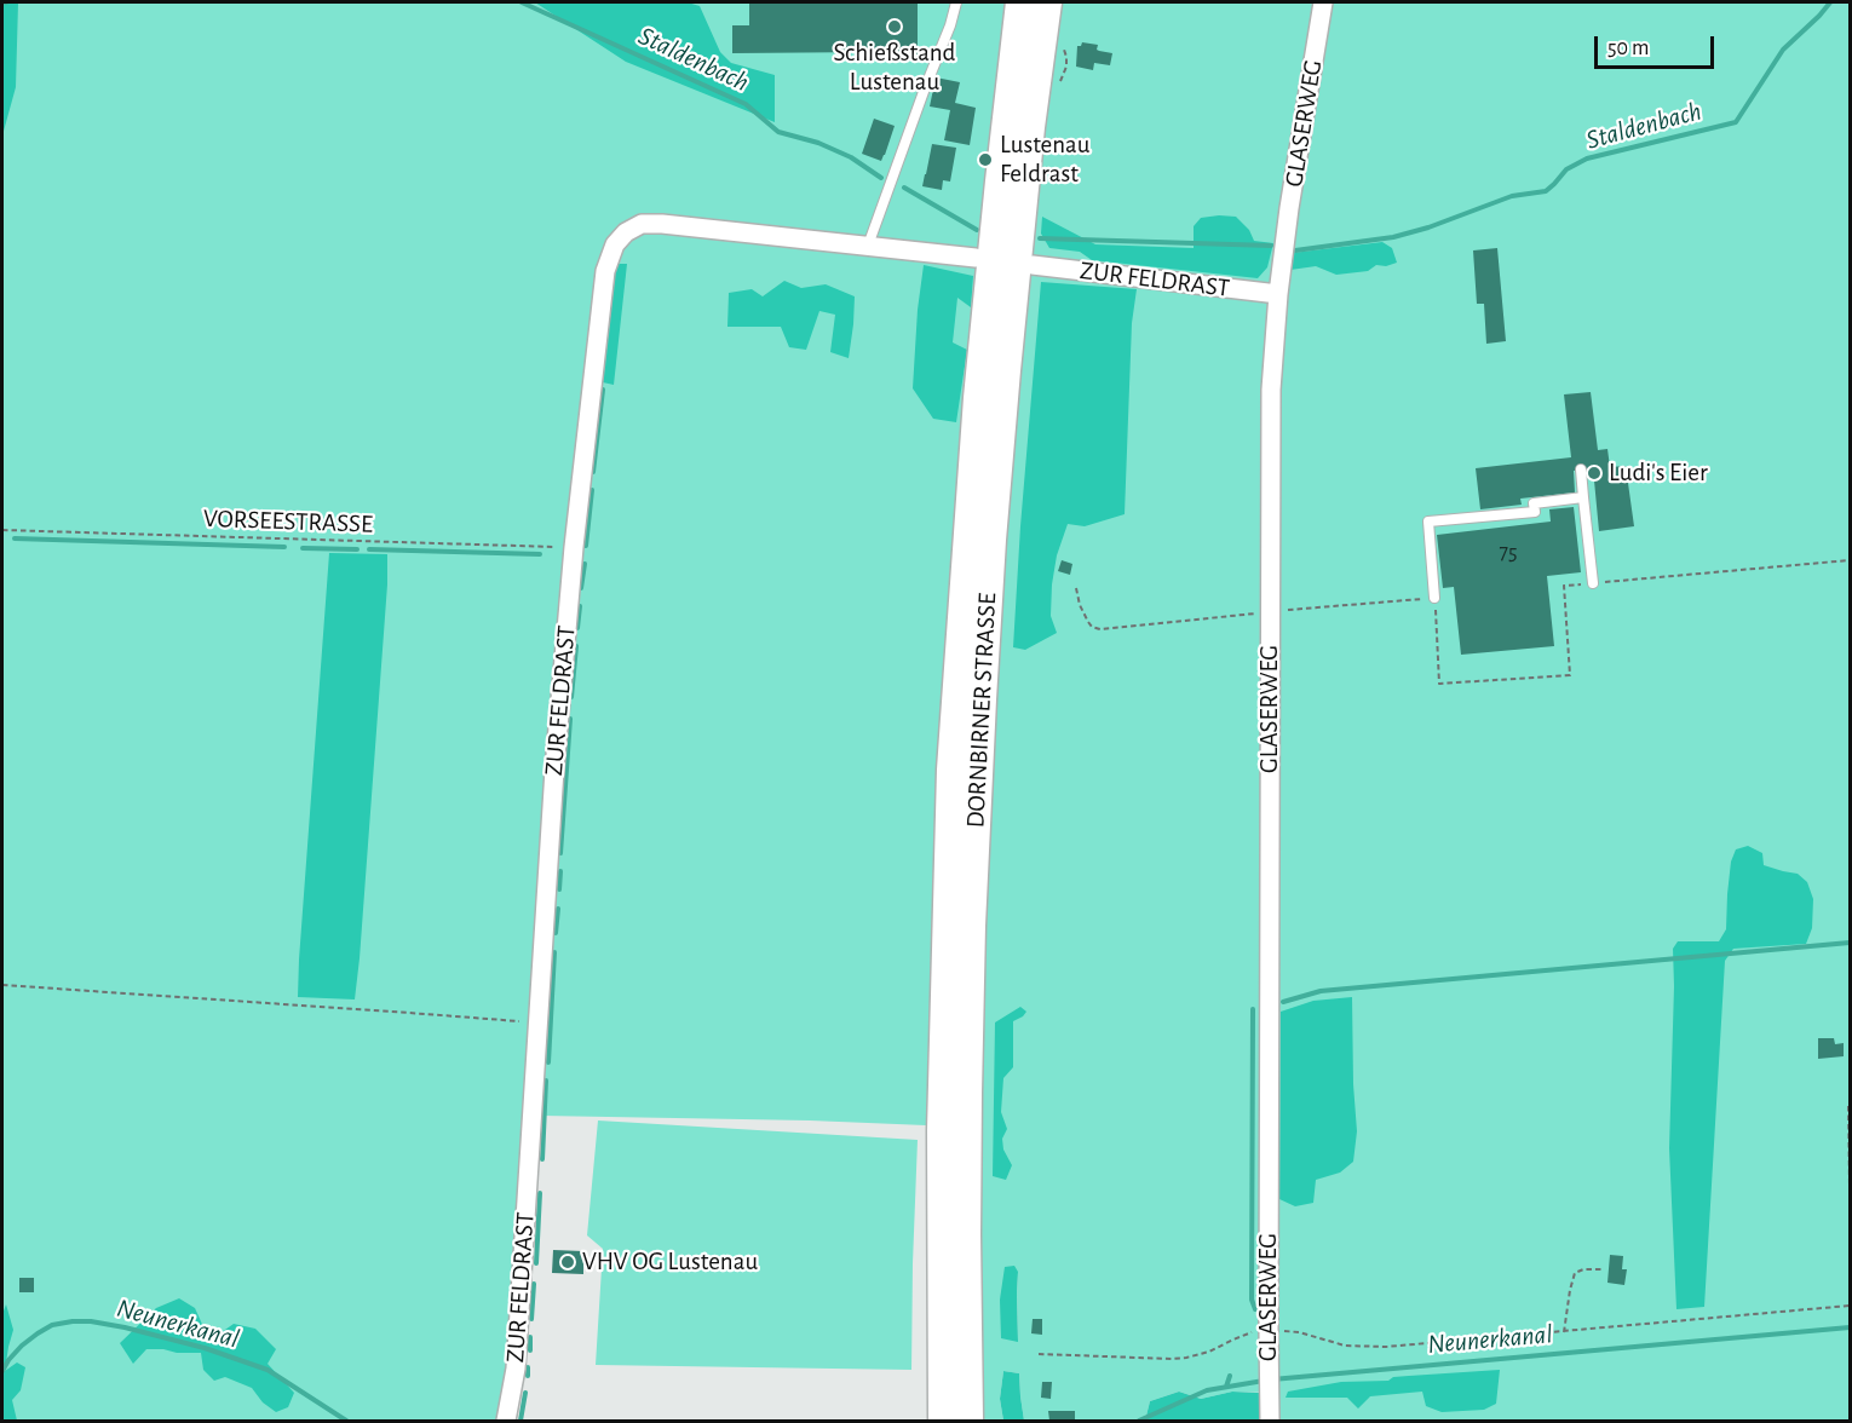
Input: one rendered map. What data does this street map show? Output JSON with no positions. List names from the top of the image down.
{
  "streets": {
    "main road": ["DORNBIRNER STRASSE"],
    "street": ["GLASERWEG", "ZUR FELDRAST"],
    "path": ["VORSEESTRASSE"]
  },
  "crossings": [
    ["GLASERWEG", "ZUR FELDRAST"],
    ["ZUR FELDRAST", "VORSEESTRASSE"]
  ],
  "water": ["Staldenbach", "Neunerkanal"],
  "places": [
    "Schießstand Lustenau",
    "Lustenau Feldrast",
    "Ludi's Eier",
    "VHV OG Lustenau"
  ],
  "house_numbers": ["75"],
  "scale_bar": "50 m"
}
